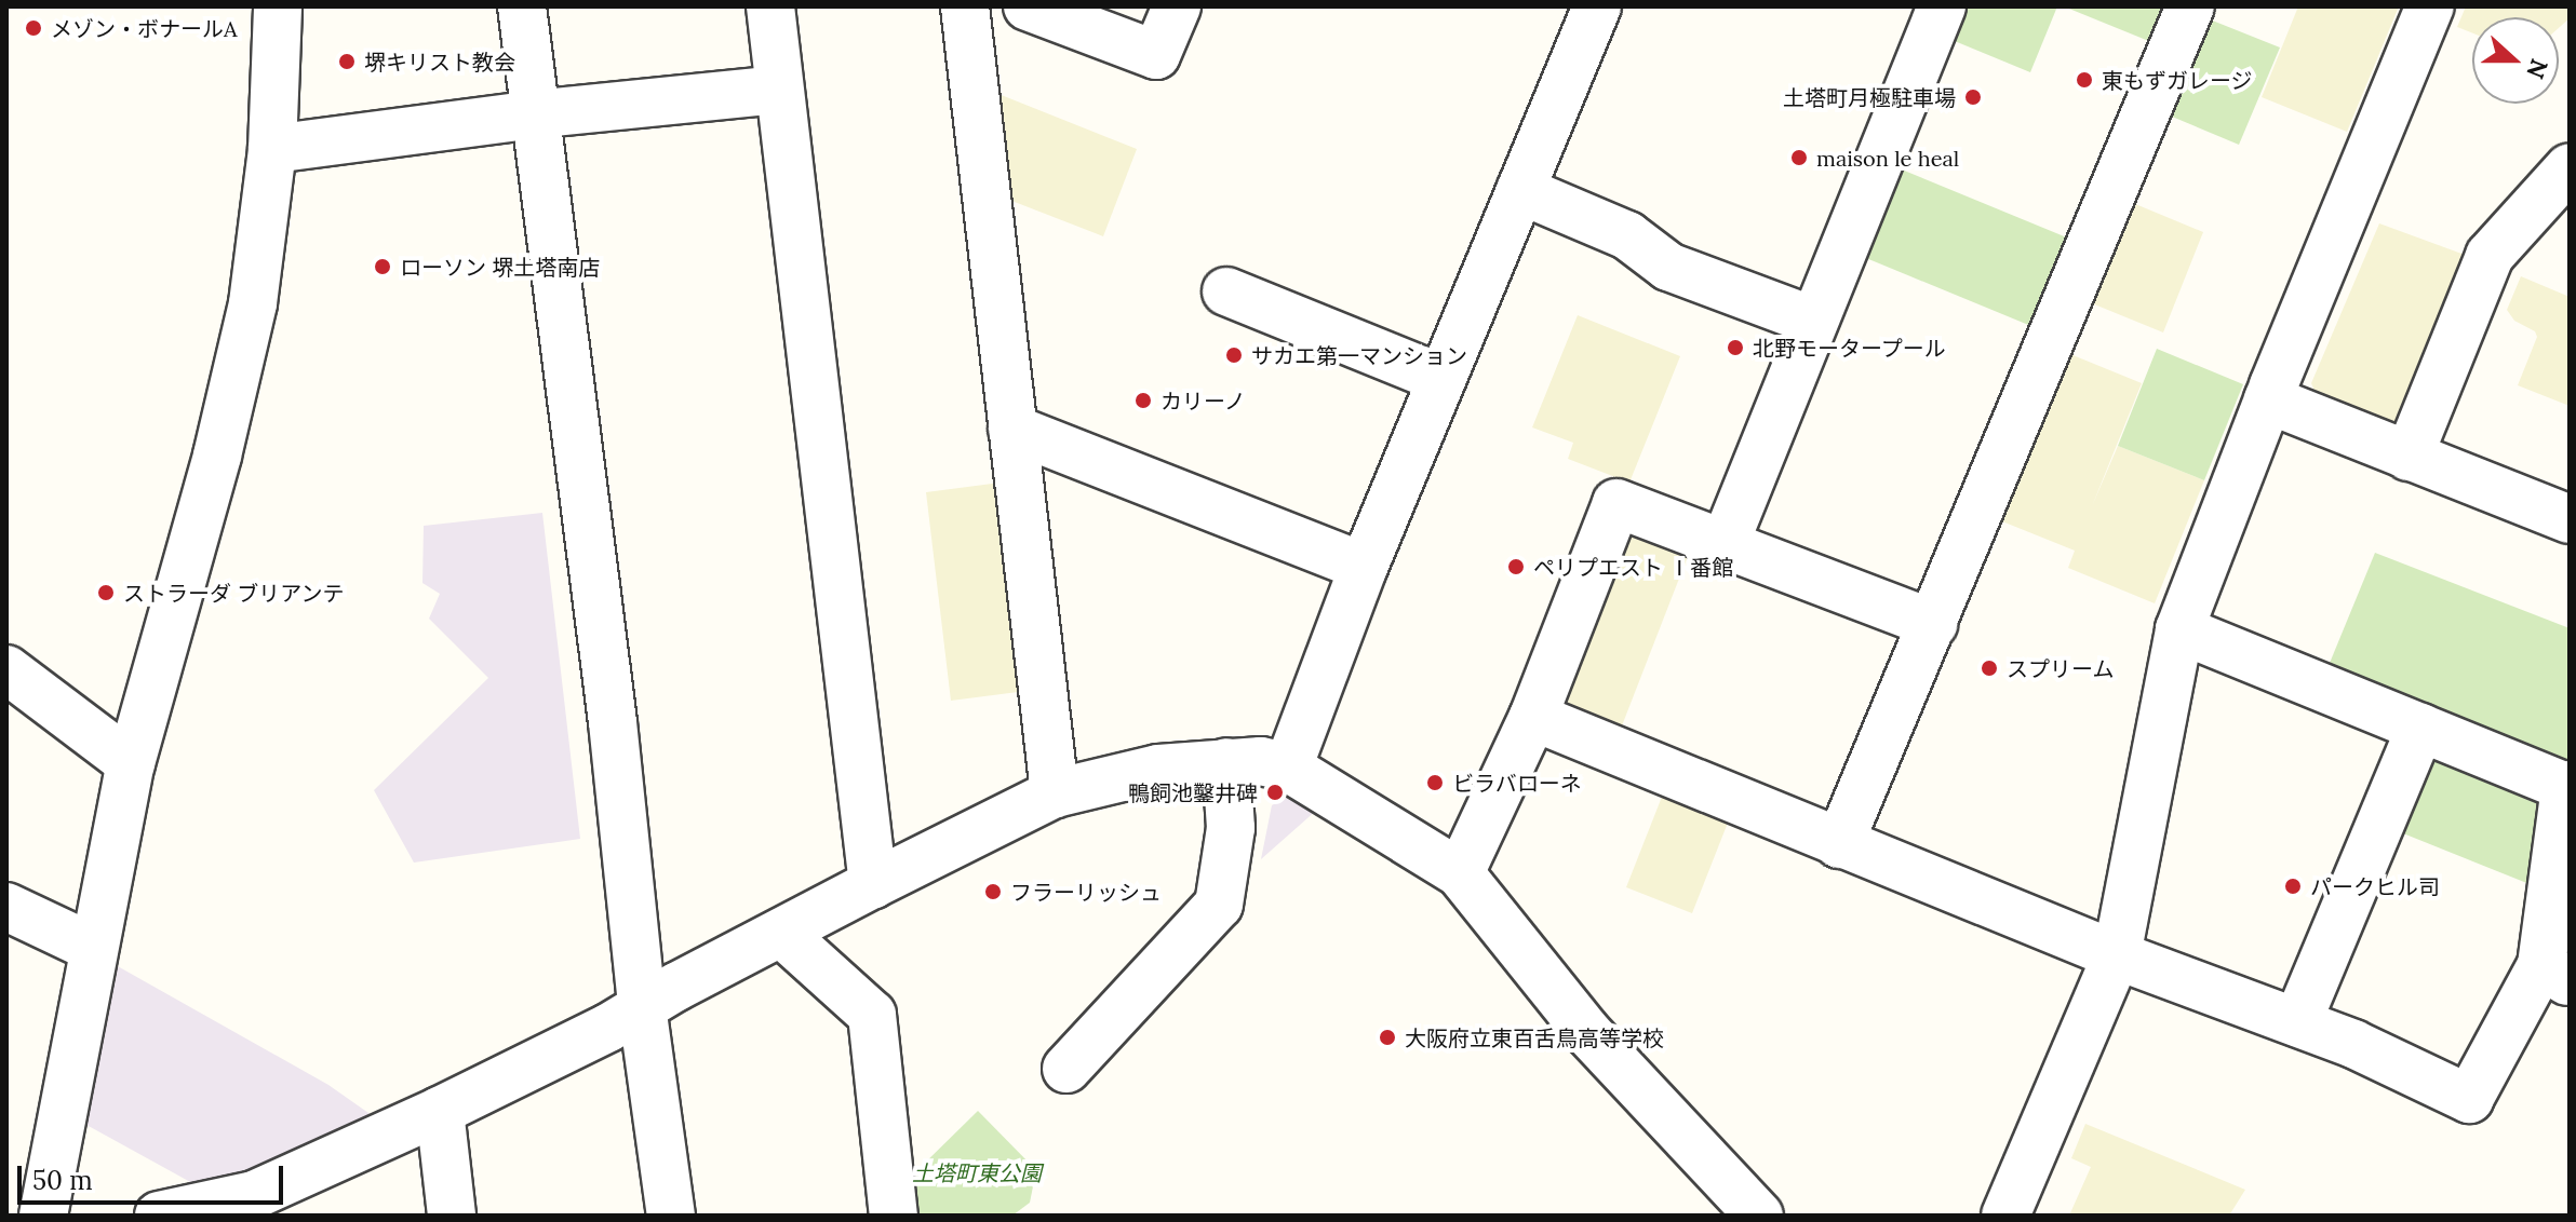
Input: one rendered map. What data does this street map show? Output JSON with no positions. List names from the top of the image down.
{
  "parks": ["土塔町東公園"],
  "places": [
    "メゾン・ボナールA",
    "堺キリスト教会",
    "東もずガレージ",
    "土塔町月極駐車場",
    "maison le heal",
    "ローソン 堺土塔南店",
    "北野モータープール",
    "サカエ第一マンション",
    "カリーノ",
    "ペリプエスト Ⅰ番館",
    "ストラーダ ブリアンテ",
    "スプリーム",
    "ビラバローネ",
    "鴨飼池鑿井碑",
    "パークヒル司",
    "フラーリッシュ",
    "大阪府立東百舌鳥高等学校"
  ],
  "scale_bar": "50 m",
  "north": "right"
}
